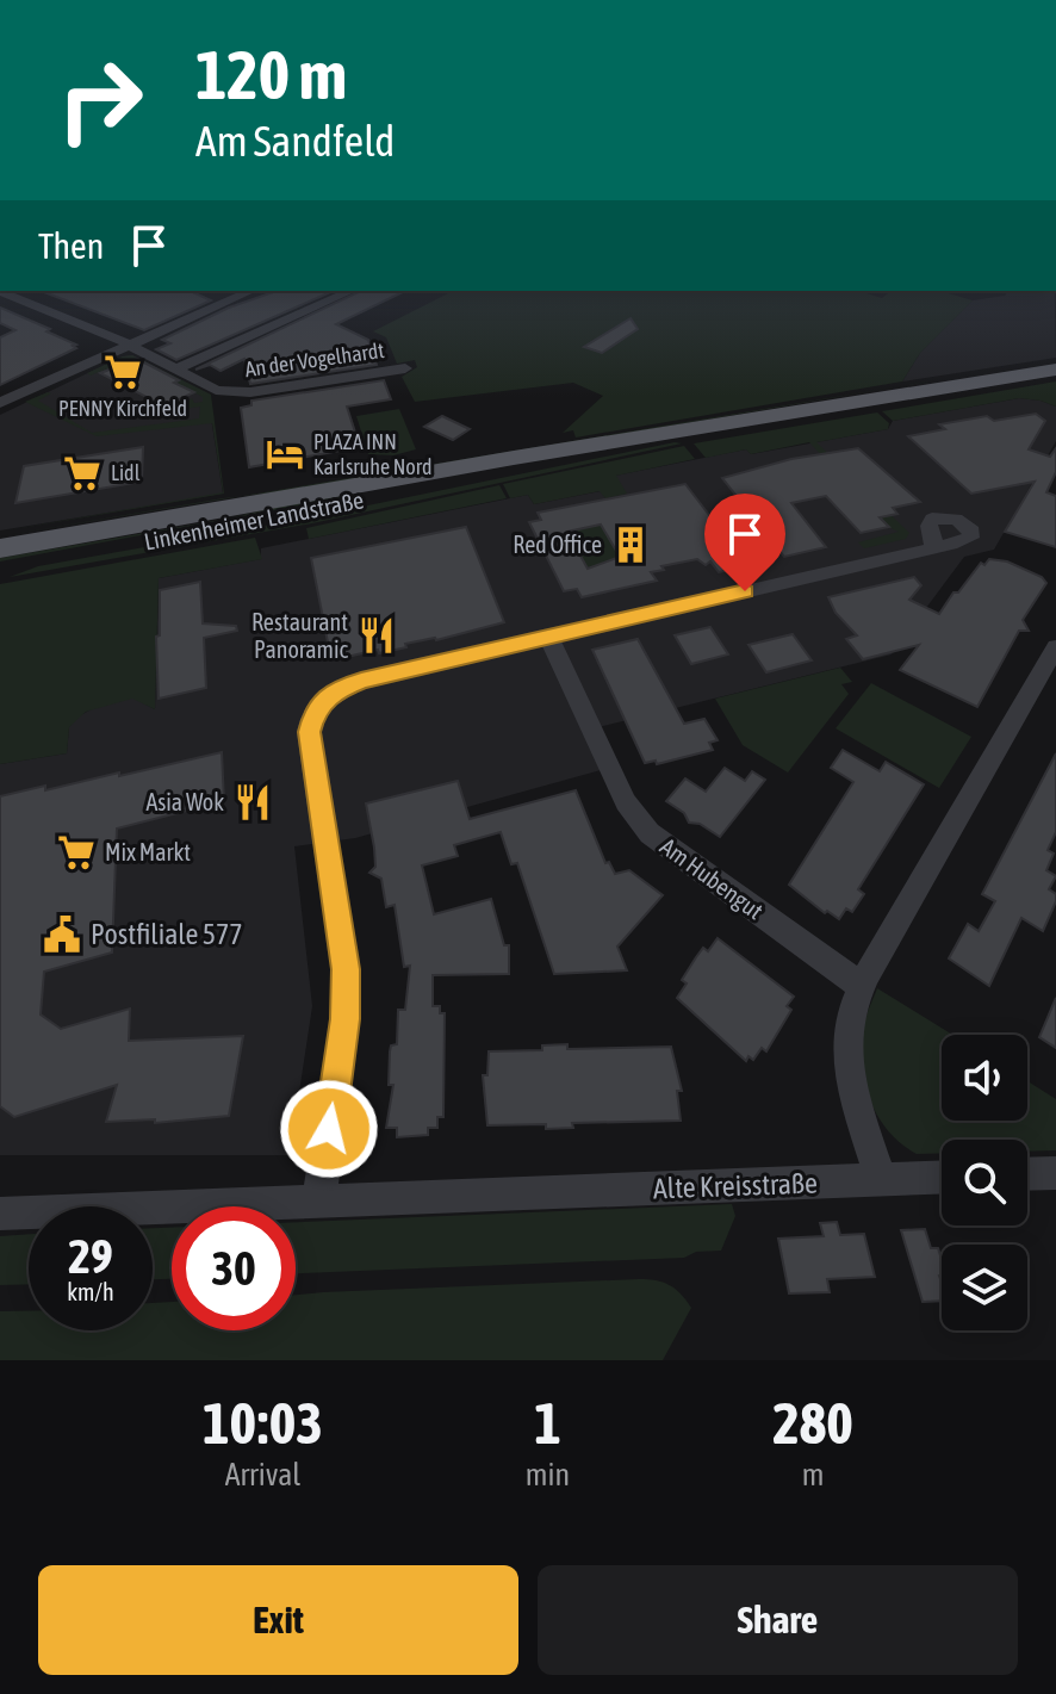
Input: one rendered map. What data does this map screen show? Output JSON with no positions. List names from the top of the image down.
{
  "streets": {
    "main road": ["Linkenheimer Landstraße"],
    "street": ["An der Vogelhardt", "Am Hubengut", "Alte Kreisstraße"]
  },
  "places": {
    "supermarket": ["PENNY Kirchfeld", "Lidl", "Mix Markt"],
    "hotel": ["PLAZA INN Karlsruhe Nord"],
    "building": ["Red Office"],
    "restaurant": ["Restaurant Panoramic", "Asia Wok"],
    "public building": ["Postfiliale 577"]
  },
  "page": {
    "turn": ["120 m", "Am Sandfeld"],
    "then": "Then",
    "speed": "29 km/h",
    "limit": "30",
    "eta": [
      "10:03",
      "Arrival",
      "1",
      "min",
      "280",
      "m"
    ],
    "buttons": ["Exit", "Share"]
  }
}
